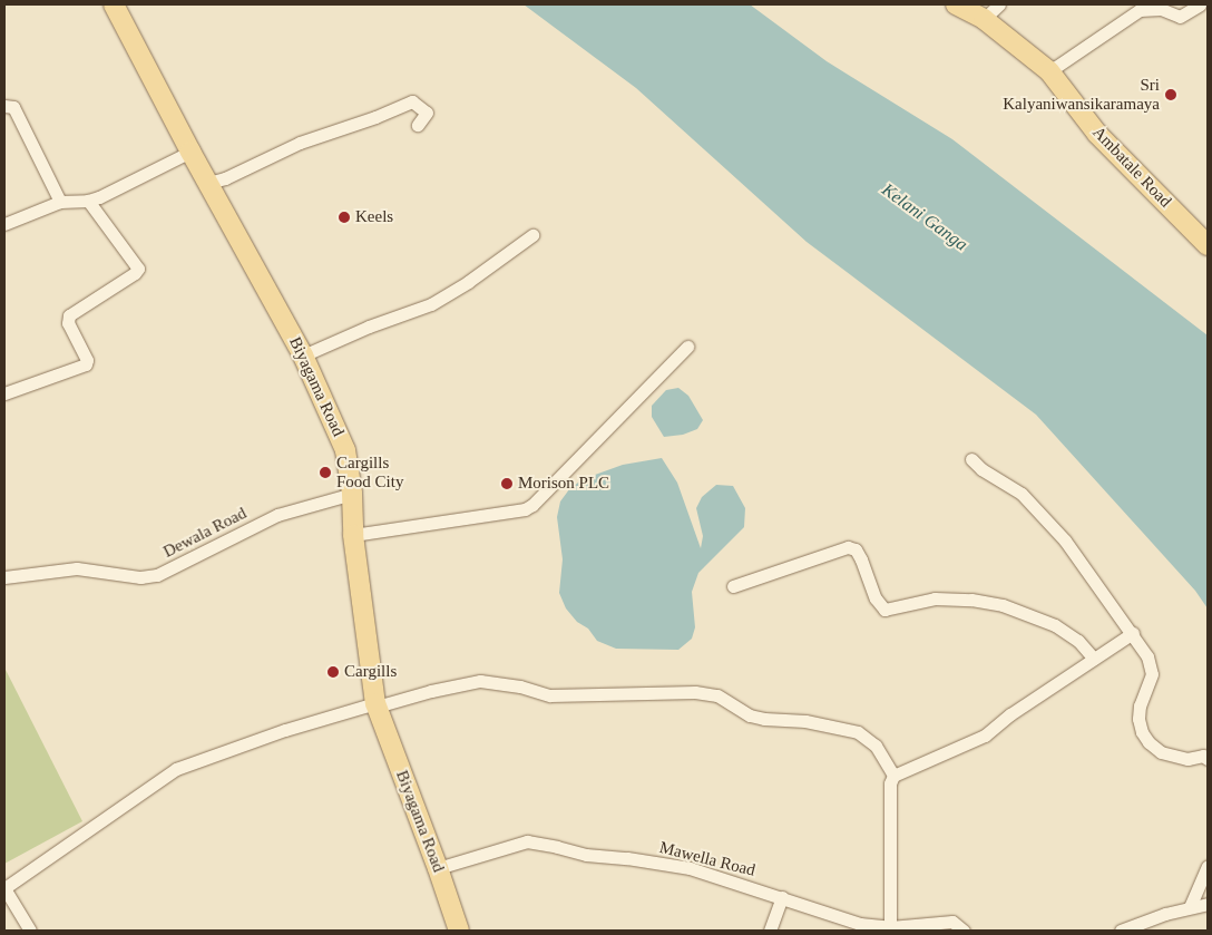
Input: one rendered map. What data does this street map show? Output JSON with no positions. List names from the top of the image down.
{
  "streets": {
    "main road": ["Ambatale Road", "Biyagama Road"],
    "street": ["Dewala Road", "Mawella Road"]
  },
  "crossings": [
    ["Biyagama Road", "Dewala Road"],
    ["Biyagama Road", "Mawella Road"]
  ],
  "water": ["Kelani Ganga"],
  "places": [
    "Sri Kalyaniwansikaramaya",
    "Keels",
    "Cargills Food City",
    "Morison PLC",
    "Cargills"
  ]
}
